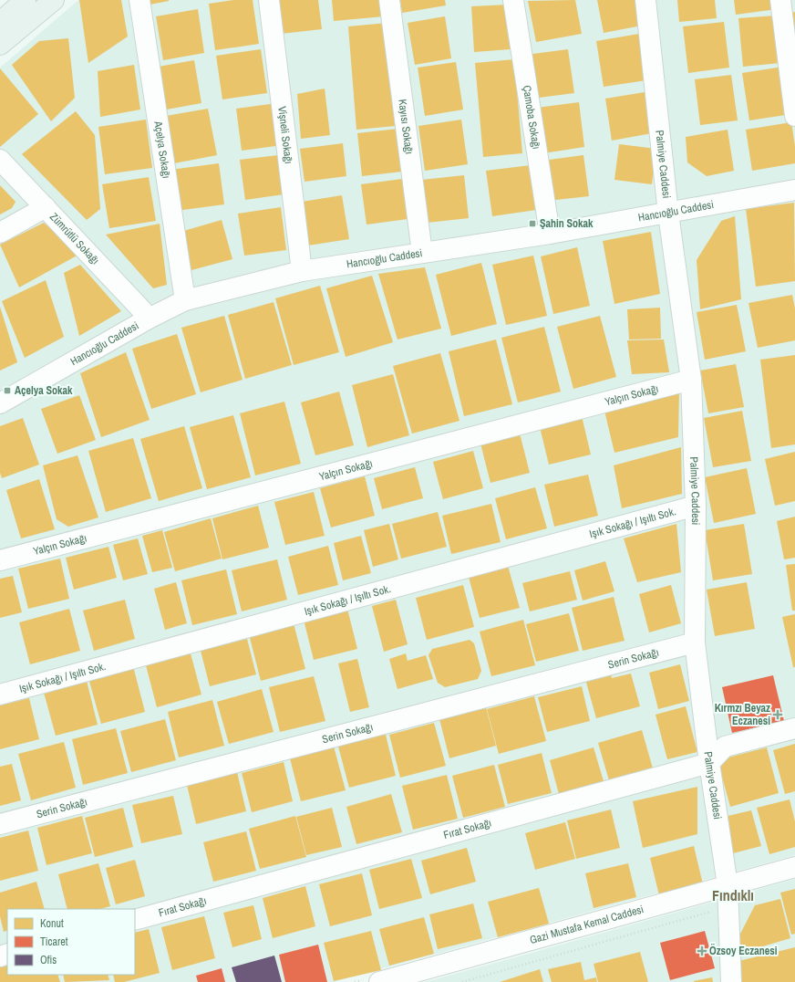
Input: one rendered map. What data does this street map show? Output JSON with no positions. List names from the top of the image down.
{
  "streets": {
    "street": [
      "Çamoba Sokağı",
      "Kayısı Sokağı",
      "Vişneli Sokağı",
      "Açelya Sokağı",
      "Palmiye Caddesi",
      "Hancıoğlu Caddesi",
      "Zümrütlü Sokağı",
      "Yalçın Sokağı",
      "Işık Sokağı / Işıltı Sok.",
      "Serin Sokağı",
      "Fırat Sokağı",
      "Gazi Mustafa Kemal Caddesi"
    ]
  },
  "crossings": [
    ["Çamoba Sokağı", "Hancıoğlu Caddesi"],
    ["Kayısı Sokağı", "Hancıoğlu Caddesi"],
    ["Vişneli Sokağı", "Hancıoğlu Caddesi"],
    ["Açelya Sokağı", "Hancıoğlu Caddesi"],
    ["Palmiye Caddesi", "Hancıoğlu Caddesi"],
    ["Palmiye Caddesi", "Yalçın Sokağı"],
    ["Palmiye Caddesi", "Işık Sokağı / Işıltı Sok."],
    ["Palmiye Caddesi", "Serin Sokağı"],
    ["Palmiye Caddesi", "Fırat Sokağı"],
    ["Palmiye Caddesi", "Gazi Mustafa Kemal Caddesi"],
    ["Hancıoğlu Caddesi", "Zümrütlü Sokağı"]
  ],
  "districts": ["Fındıklı"],
  "places": {
    "transit": ["Şahin Sokak", "Açelya Sokak"],
    "health": ["Kırmzı Beyaz Eczanesi", "Özsoy Eczanesi"]
  },
  "legend": ["Konut", "Ticaret", "Ofis"]
}
